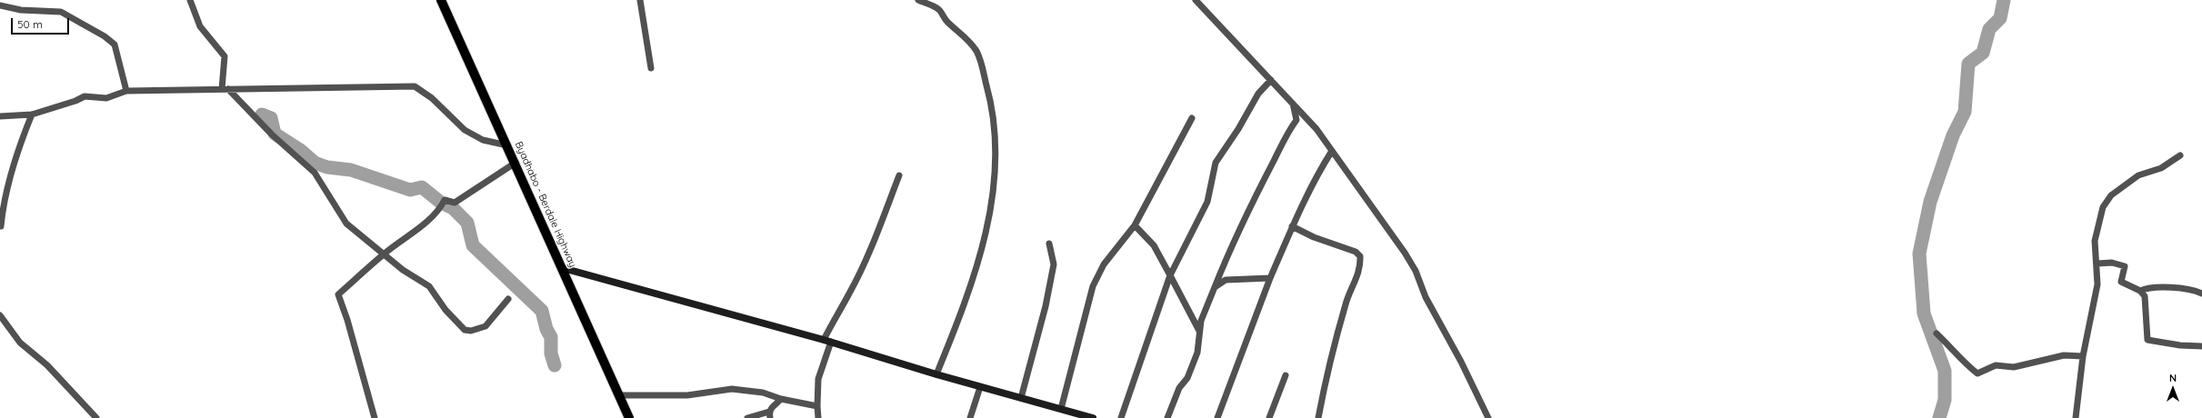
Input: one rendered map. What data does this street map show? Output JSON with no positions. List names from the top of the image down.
{
  "streets": {
    "main road": ["Byadhabo - Berdale Highway"]
  },
  "scale_bar": "50 m",
  "north": "top"
}
